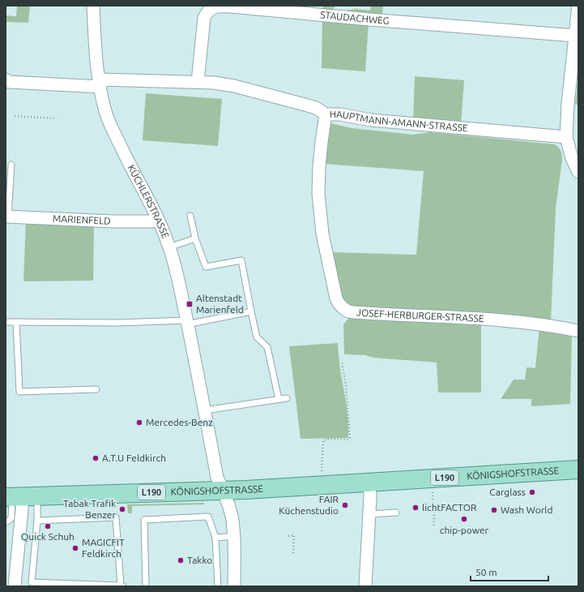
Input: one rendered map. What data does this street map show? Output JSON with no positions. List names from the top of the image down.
{
  "streets": {
    "main road": ["KÖNIGSHOFSTRASSE", "L190"],
    "street": [
      "STAUDACHWEG",
      "HAUPTMANN-AMANN-STRASSE",
      "KÜCHLERSTRASSE",
      "MARIENFELD",
      "JOSEF-HERBURGER-STRASSE"
    ]
  },
  "crossings": [
    ["STAUDACHWEG", "HAUPTMANN-AMANN-STRASSE"],
    ["HAUPTMANN-AMANN-STRASSE", "KÜCHLERSTRASSE"],
    ["HAUPTMANN-AMANN-STRASSE", "JOSEF-HERBURGER-STRASSE"],
    ["KÜCHLERSTRASSE", "MARIENFELD"],
    ["KÜCHLERSTRASSE", "KÖNIGSHOFSTRASSE"]
  ],
  "places": {
    "transit": ["Altenstadt Marienfeld"],
    "other": [
      "Mercedes-Benz",
      "A.T.U Feldkirch",
      "Carglass",
      "FAIR Küchenstudio",
      "lichtFACTOR",
      "Tabak Trafik Benzer",
      "Wash World",
      "chip-power",
      "Quick Schuh",
      "MAGICFIT Feldkirch",
      "Takko"
    ]
  },
  "scale_bar": "50 m"
}
